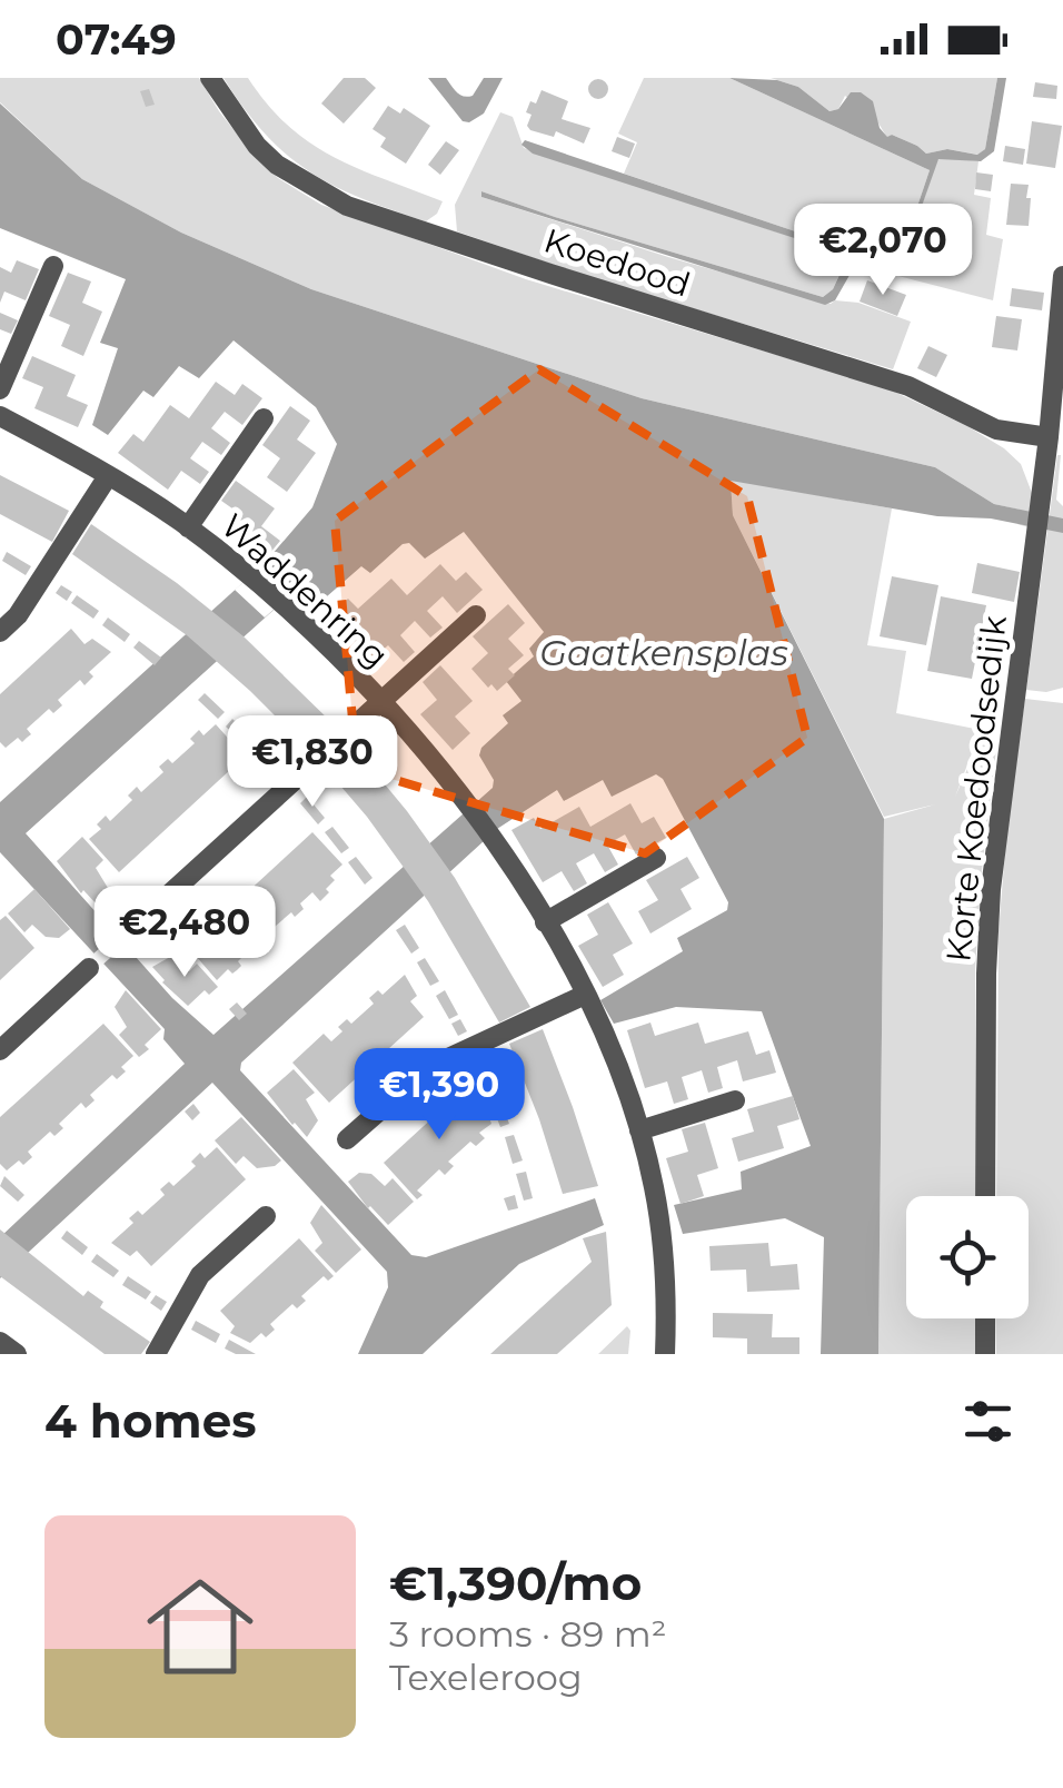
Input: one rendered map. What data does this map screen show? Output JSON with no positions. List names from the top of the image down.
{
  "streets": {
    "street": ["Koedood", "Waddenring", "Korte Koedoodsedijk"]
  },
  "crossings": [
    ["Koedood", "Korte Koedoodsedijk"]
  ],
  "water": ["Gaatkensplas"],
  "page": {
    "status": "07:49",
    "price": [
      "€2,070",
      "€1,830",
      "€2,480",
      "€1,390"
    ],
    "heading": "4 homes",
    "list": [
      {
        "name": "€1,390/mo",
        "note": "3 rooms · 89 m² · Texeleroog"
      }
    ]
  }
}
